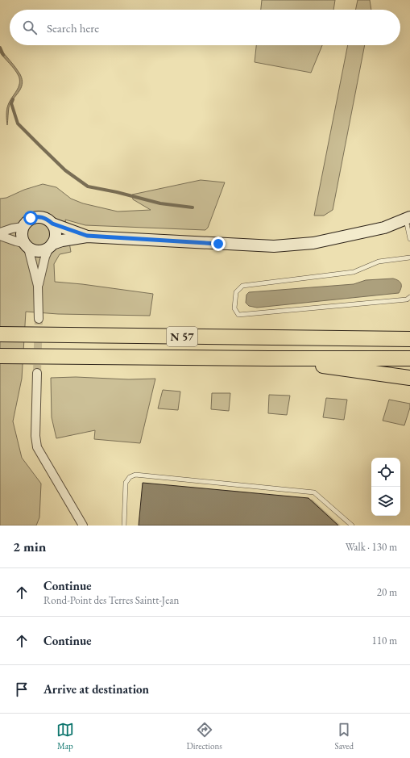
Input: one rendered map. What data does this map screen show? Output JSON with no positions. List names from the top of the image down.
{
  "streets": {
    "highway": ["N 57"]
  },
  "page": {
    "search": "Search here",
    "heading": ["2 min", "Walk · 130 m"],
    "list": [
      ["Continue", "Rond-Point des Terres Saintt-Jean", "20 m"],
      ["Continue", "110 m"],
      "Arrive at destination"
    ],
    "nav": ["Map", "Directions", "Saved"]
  }
}
